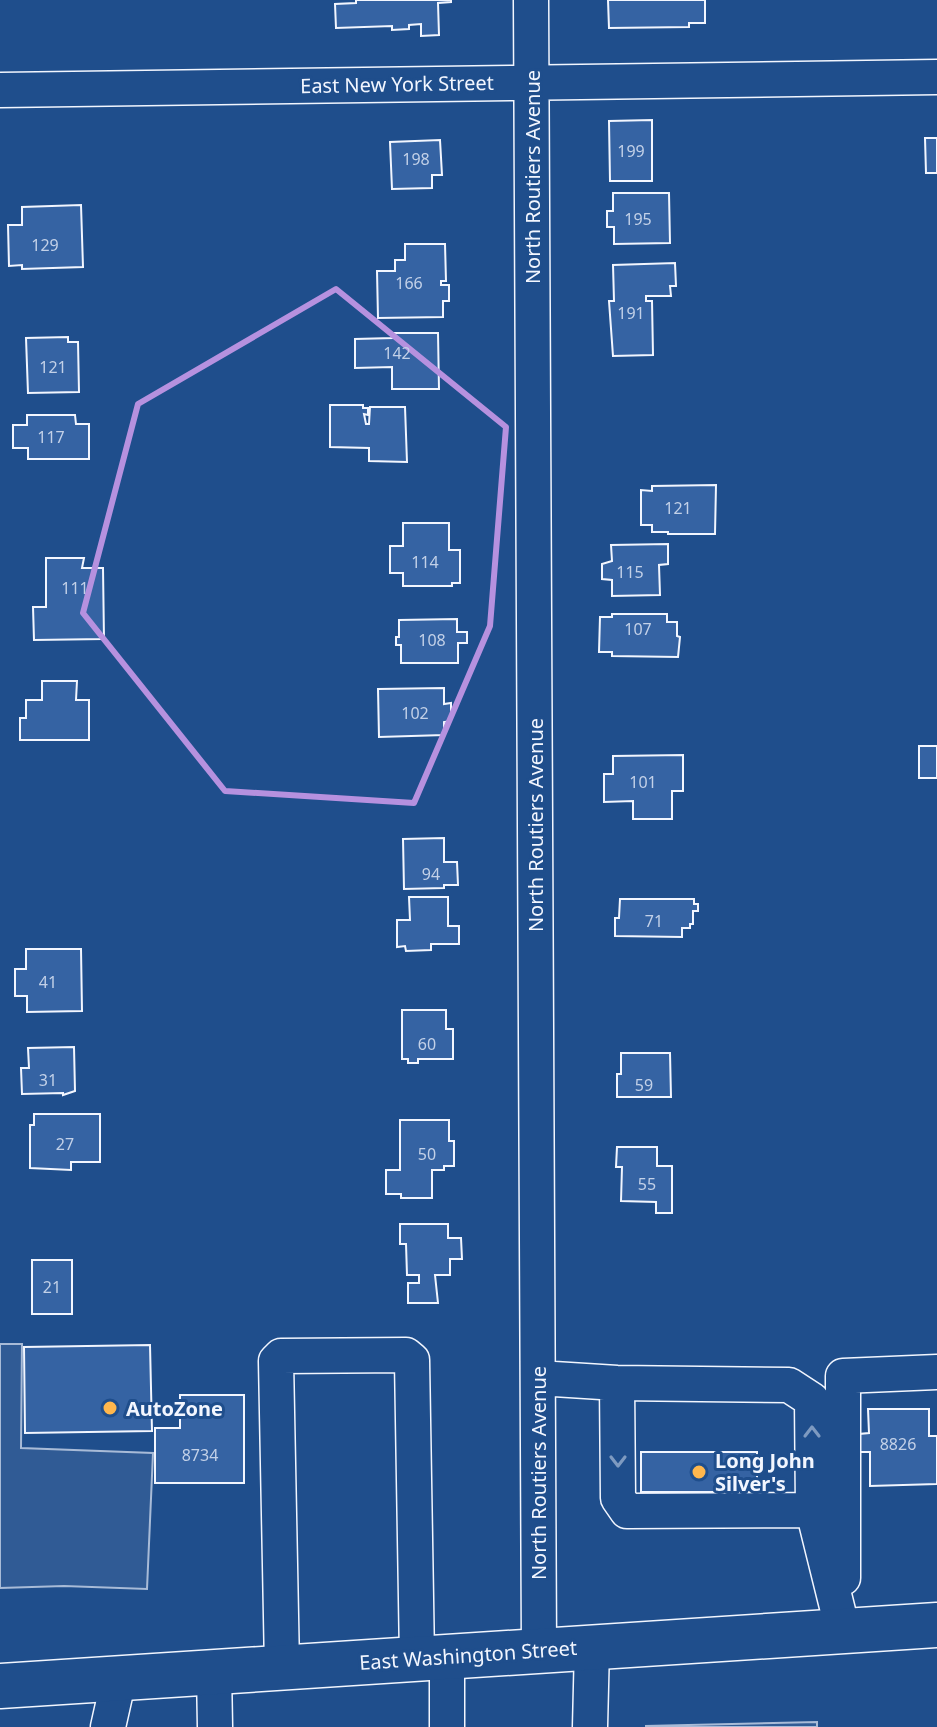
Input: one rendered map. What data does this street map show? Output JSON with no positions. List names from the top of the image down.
{
  "streets": {
    "main road": ["East Washington Street"],
    "street": ["East New York Street", "North Routiers Avenue"]
  },
  "crossings": [
    ["East New York Street", "North Routiers Avenue"],
    ["North Routiers Avenue", "East Washington Street"]
  ],
  "places": ["AutoZone", "Long John Silver's"],
  "house_numbers": [
    "199",
    "198",
    "195",
    "129",
    "166",
    "191",
    "142",
    "121",
    "117",
    "121",
    "114",
    "115",
    "111",
    "107",
    "108",
    "102",
    "101",
    "94",
    "71",
    "41",
    "60",
    "31",
    "59",
    "27",
    "50",
    "55",
    "21",
    "8826",
    "8734"
  ]
}
